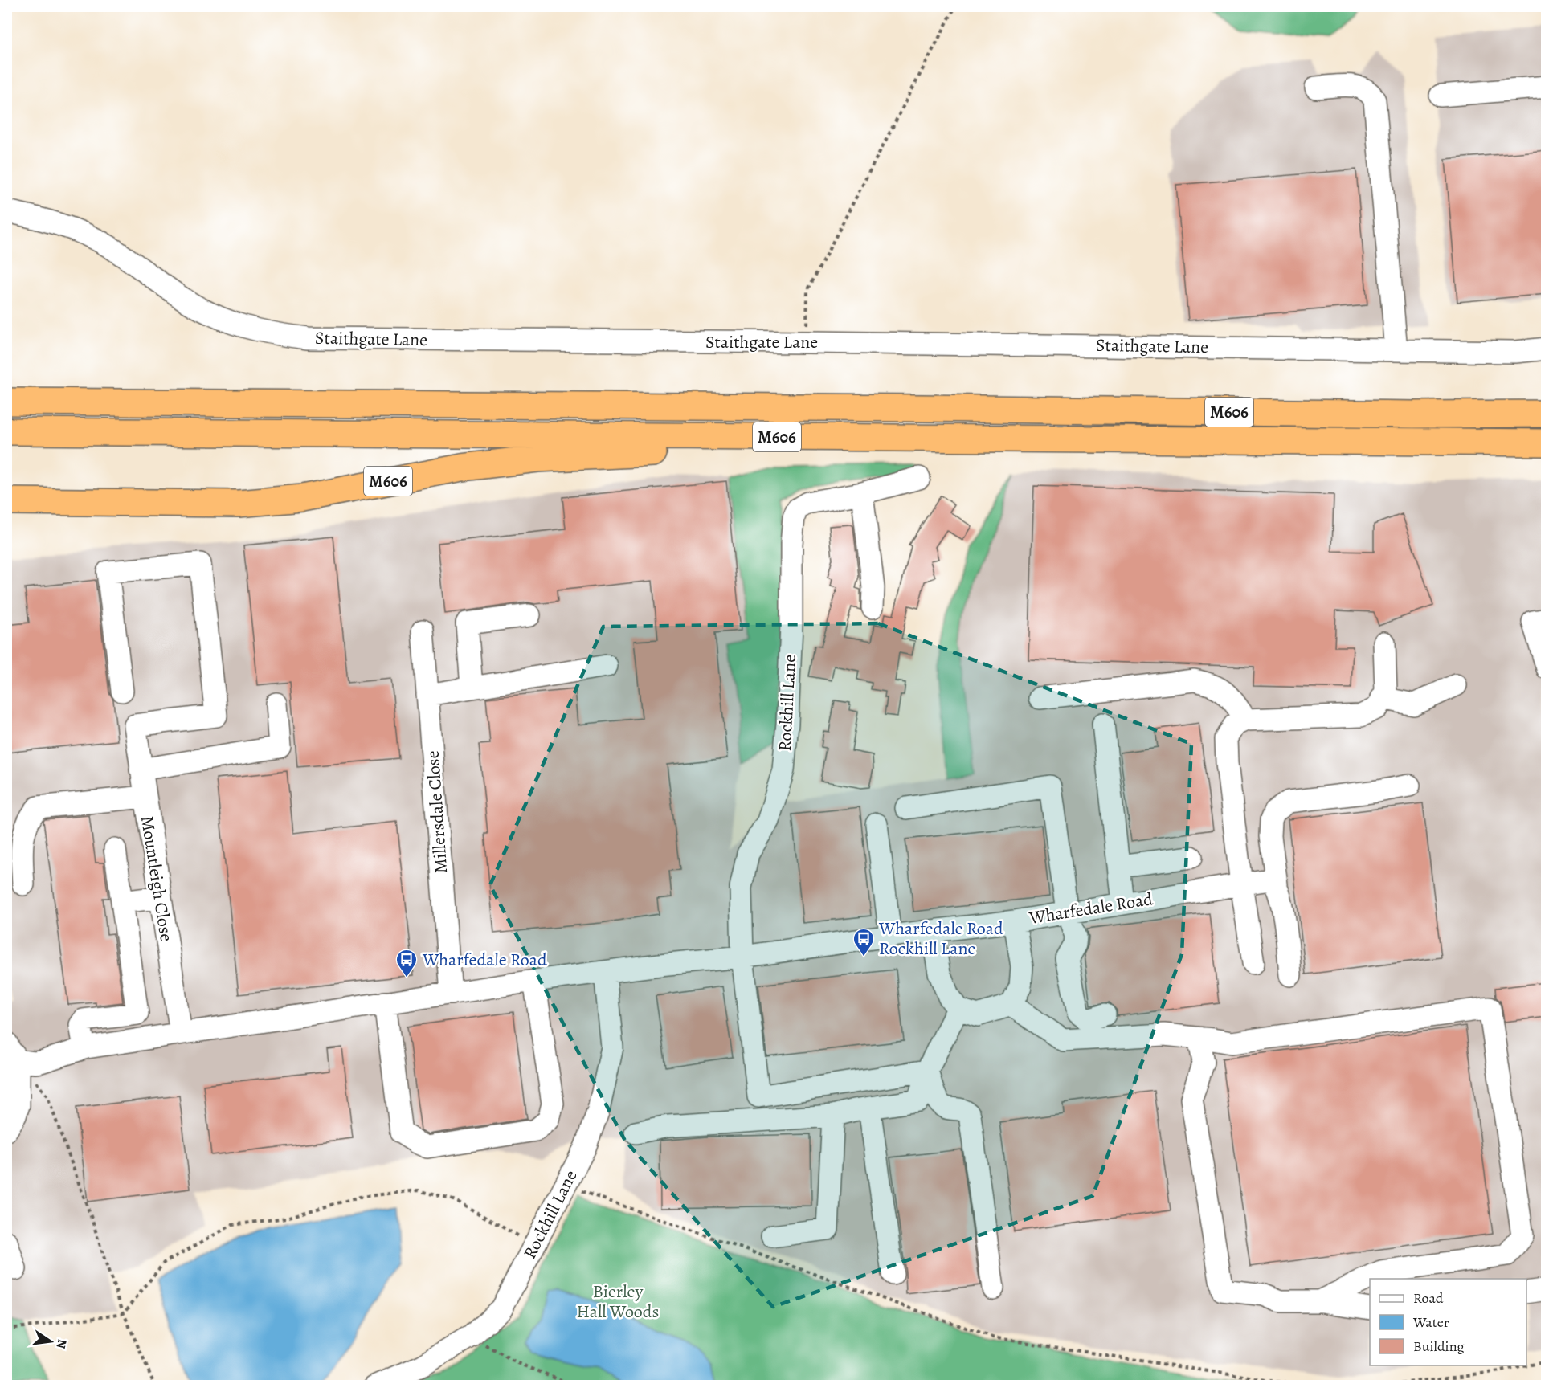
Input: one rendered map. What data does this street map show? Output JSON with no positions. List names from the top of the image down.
{
  "streets": {
    "highway": ["M606"],
    "street": [
      "Staithgate Lane",
      "Rockhill Lane",
      "Millersdale Close",
      "Mountleigh Close",
      "Wharfedale Road"
    ]
  },
  "crossings": [
    ["Rockhill Lane", "Wharfedale Road"],
    ["Millersdale Close", "Wharfedale Road"],
    ["Mountleigh Close", "Wharfedale Road"]
  ],
  "parks": ["Bierley Hall Woods"],
  "places": {
    "bus stop": ["Wharfedale Road Rockhill Lane", "Wharfedale Road"]
  },
  "legend": ["Road", "Water", "Building"],
  "north": "right"
}
